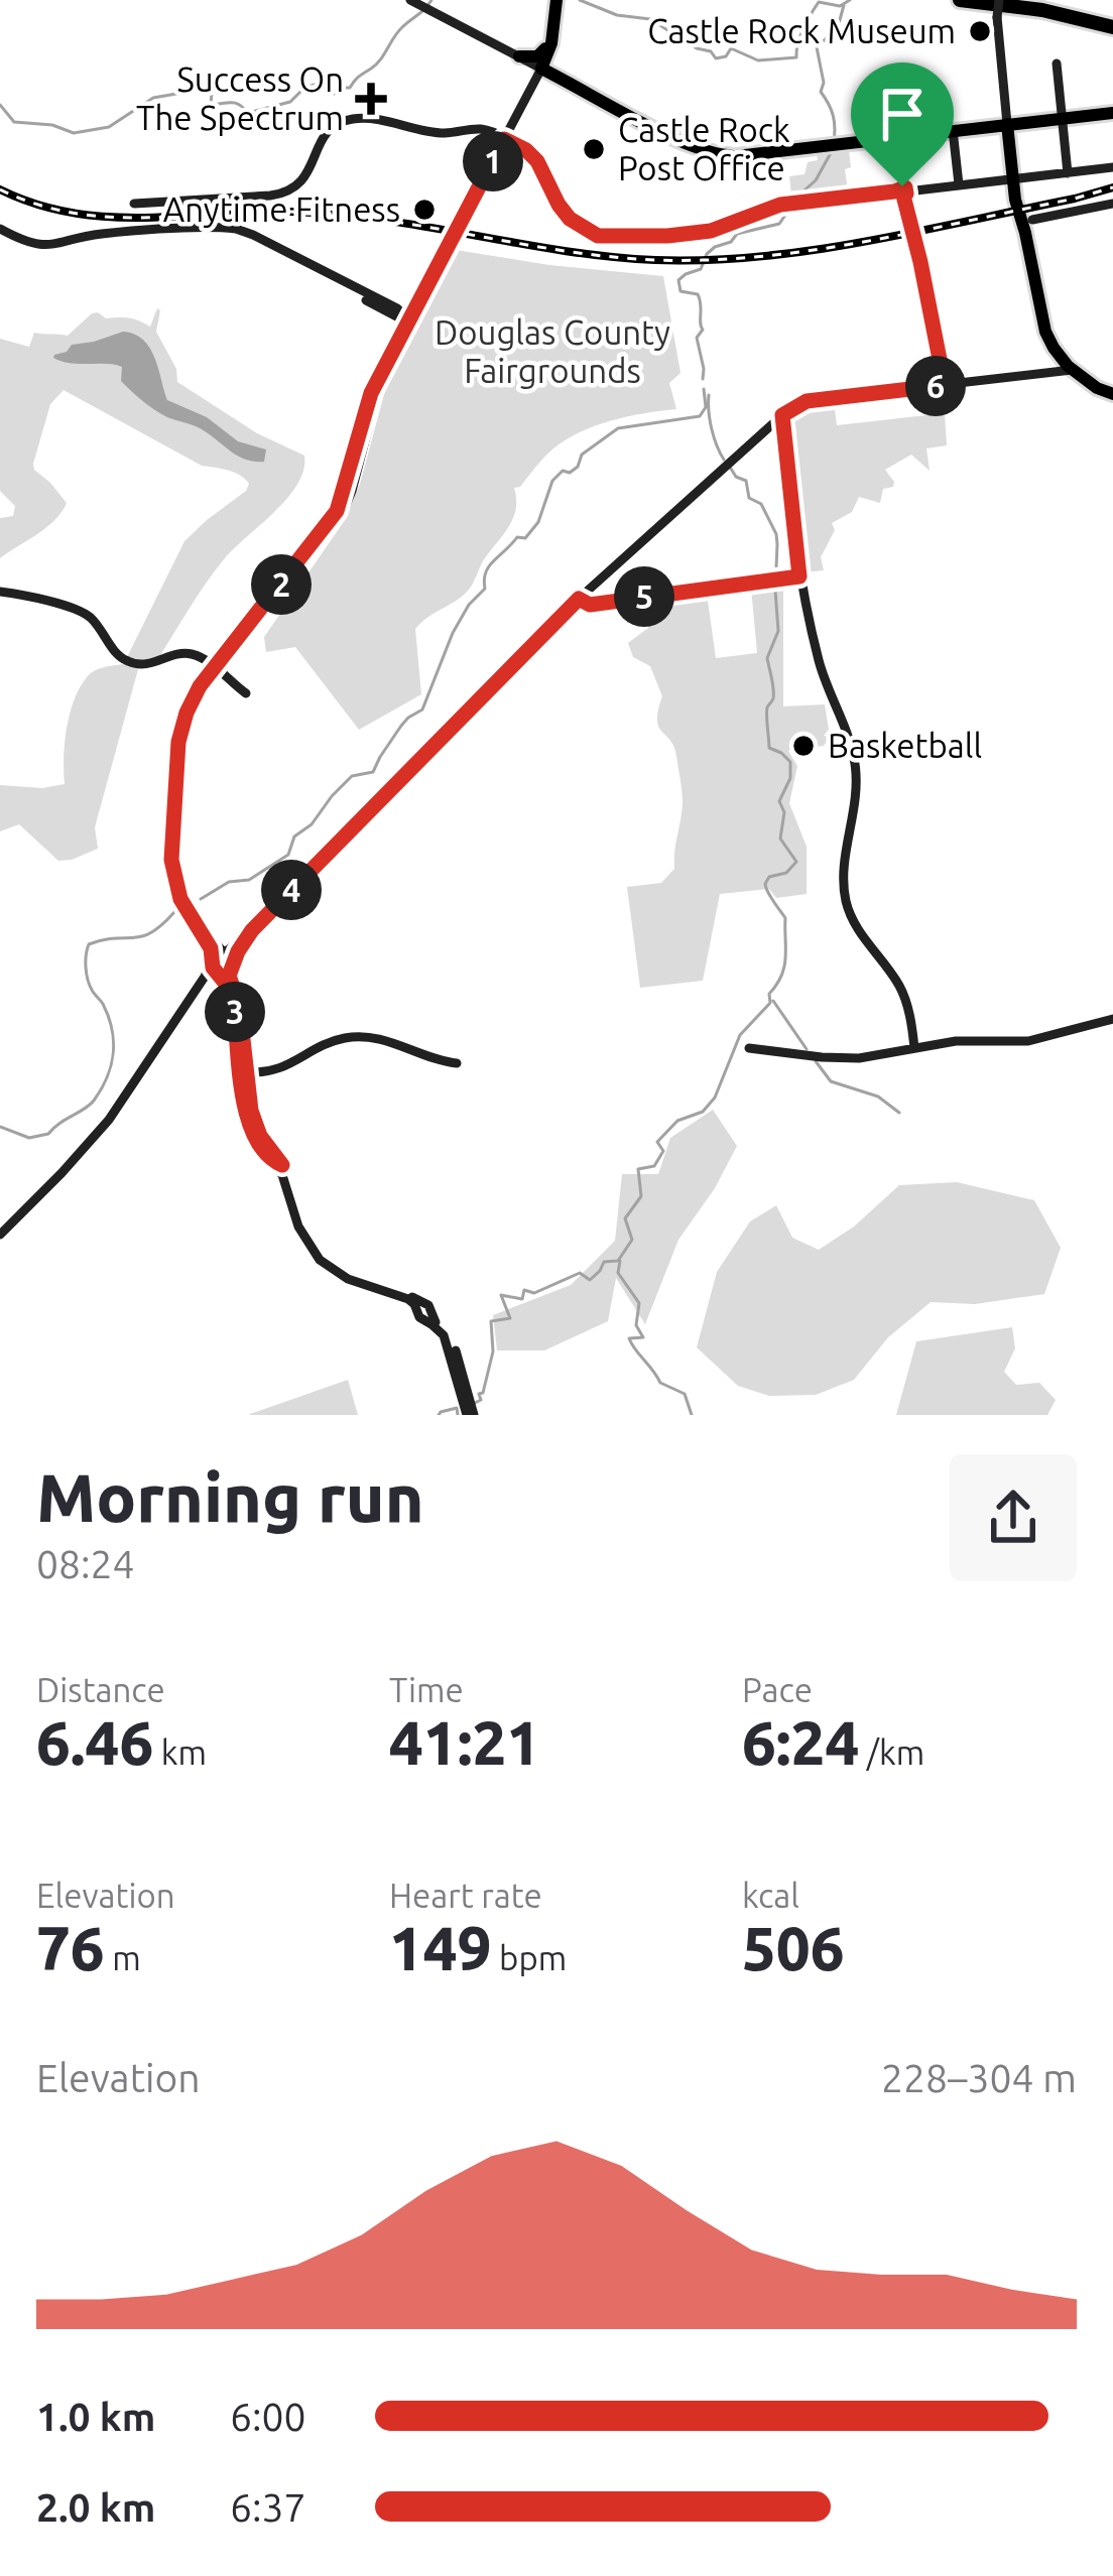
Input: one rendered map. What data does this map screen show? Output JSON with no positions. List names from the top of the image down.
{
  "parks": ["Douglas County Fairgrounds"],
  "places": {
    "other": [
      "Castle Rock Museum",
      "Castle Rock Post Office",
      "Anytime Fitness",
      "Basketball"
    ],
    "health": ["Success On The Spectrum"]
  },
  "page": {
    "pins": [
      "1",
      "6",
      "2",
      "5",
      "4",
      "3"
    ],
    "heading": ["Morning run", "08:24"],
    "stats": [
      ["Distance", "6.46 km"],
      ["Time", "41:21"],
      ["Pace", "6:24 /km"],
      ["Elevation", "76 m"],
      ["Heart rate", "149 bpm"],
      ["kcal", "506"]
    ],
    "chart": ["Elevation", "228–304 m"],
    "list": [
      {
        "name": "1.0 km",
        "note": "6:00"
      },
      {
        "name": "2.0 km",
        "note": "6:37"
      }
    ]
  }
}
